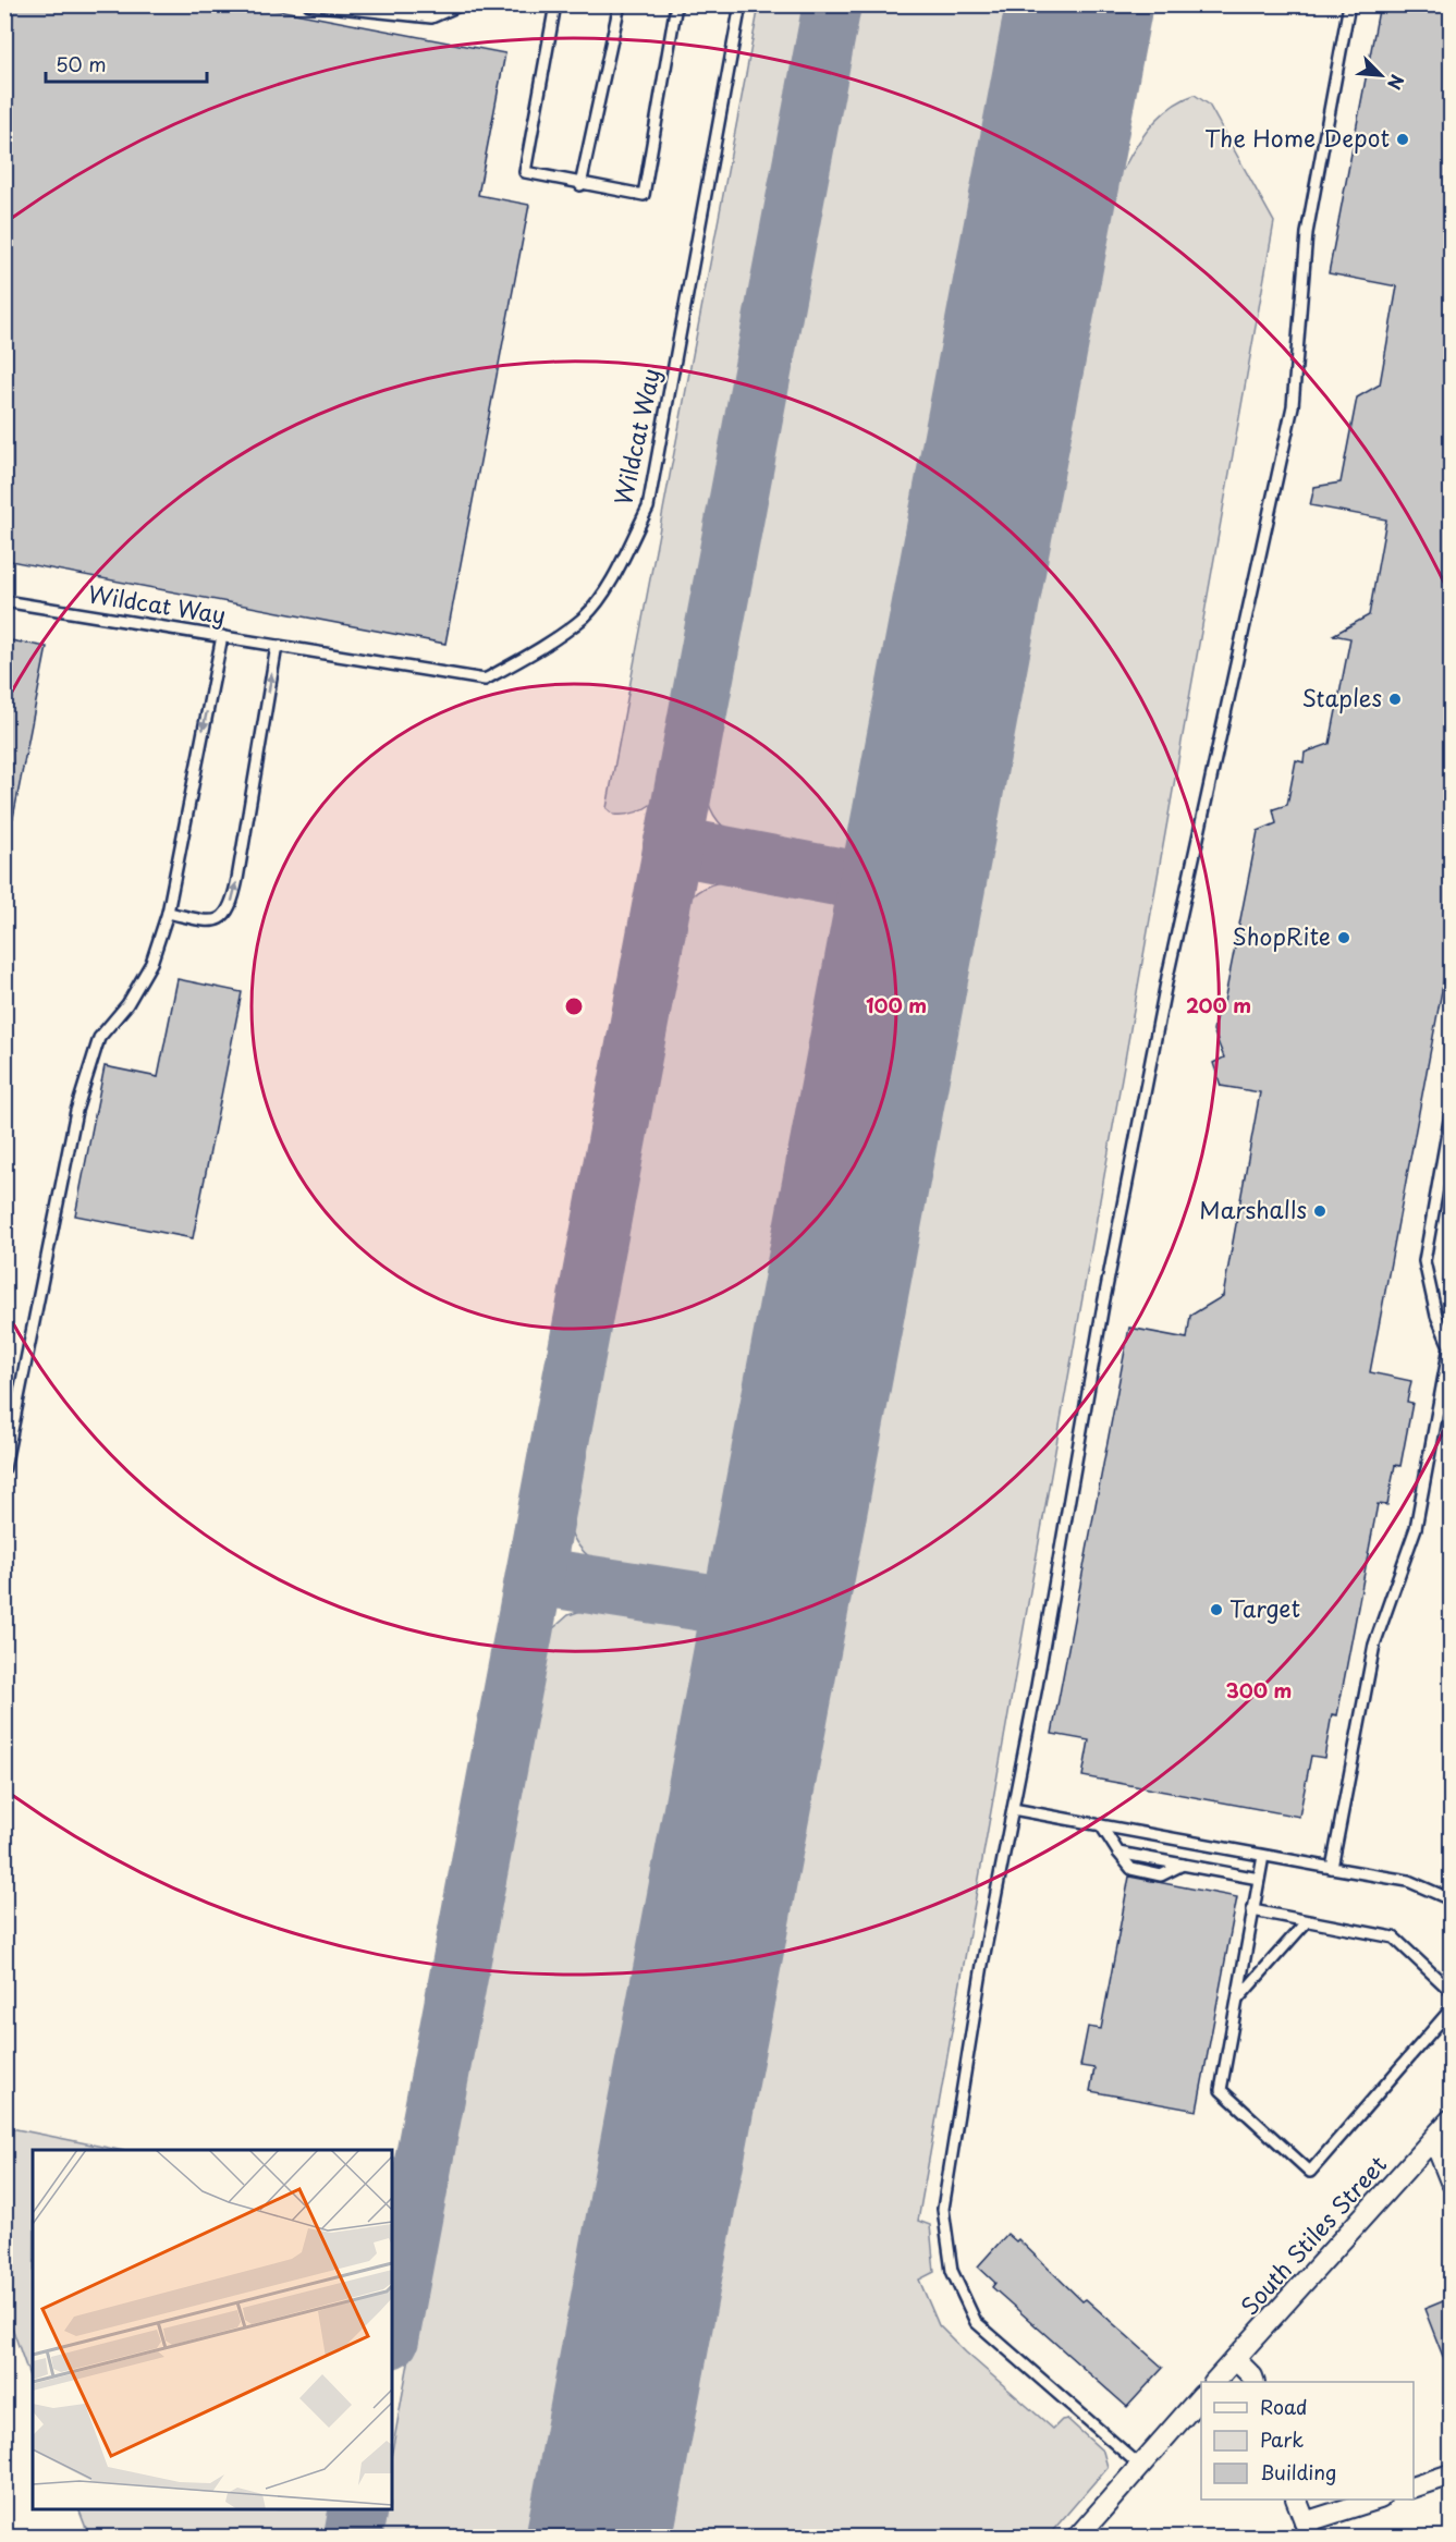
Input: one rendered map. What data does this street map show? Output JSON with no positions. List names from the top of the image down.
{
  "streets": {
    "street": ["South Stiles Street"],
    "lane": ["Wildcat Way"]
  },
  "places": [
    "The Home Depot",
    "Staples",
    "ShopRite",
    "Marshalls",
    "Target"
  ],
  "legend": ["Road", "Park", "Building"],
  "scale_bar": "50 m",
  "north": "bottom right",
  "rings": ["100 m", "200 m", "300 m"]
}
